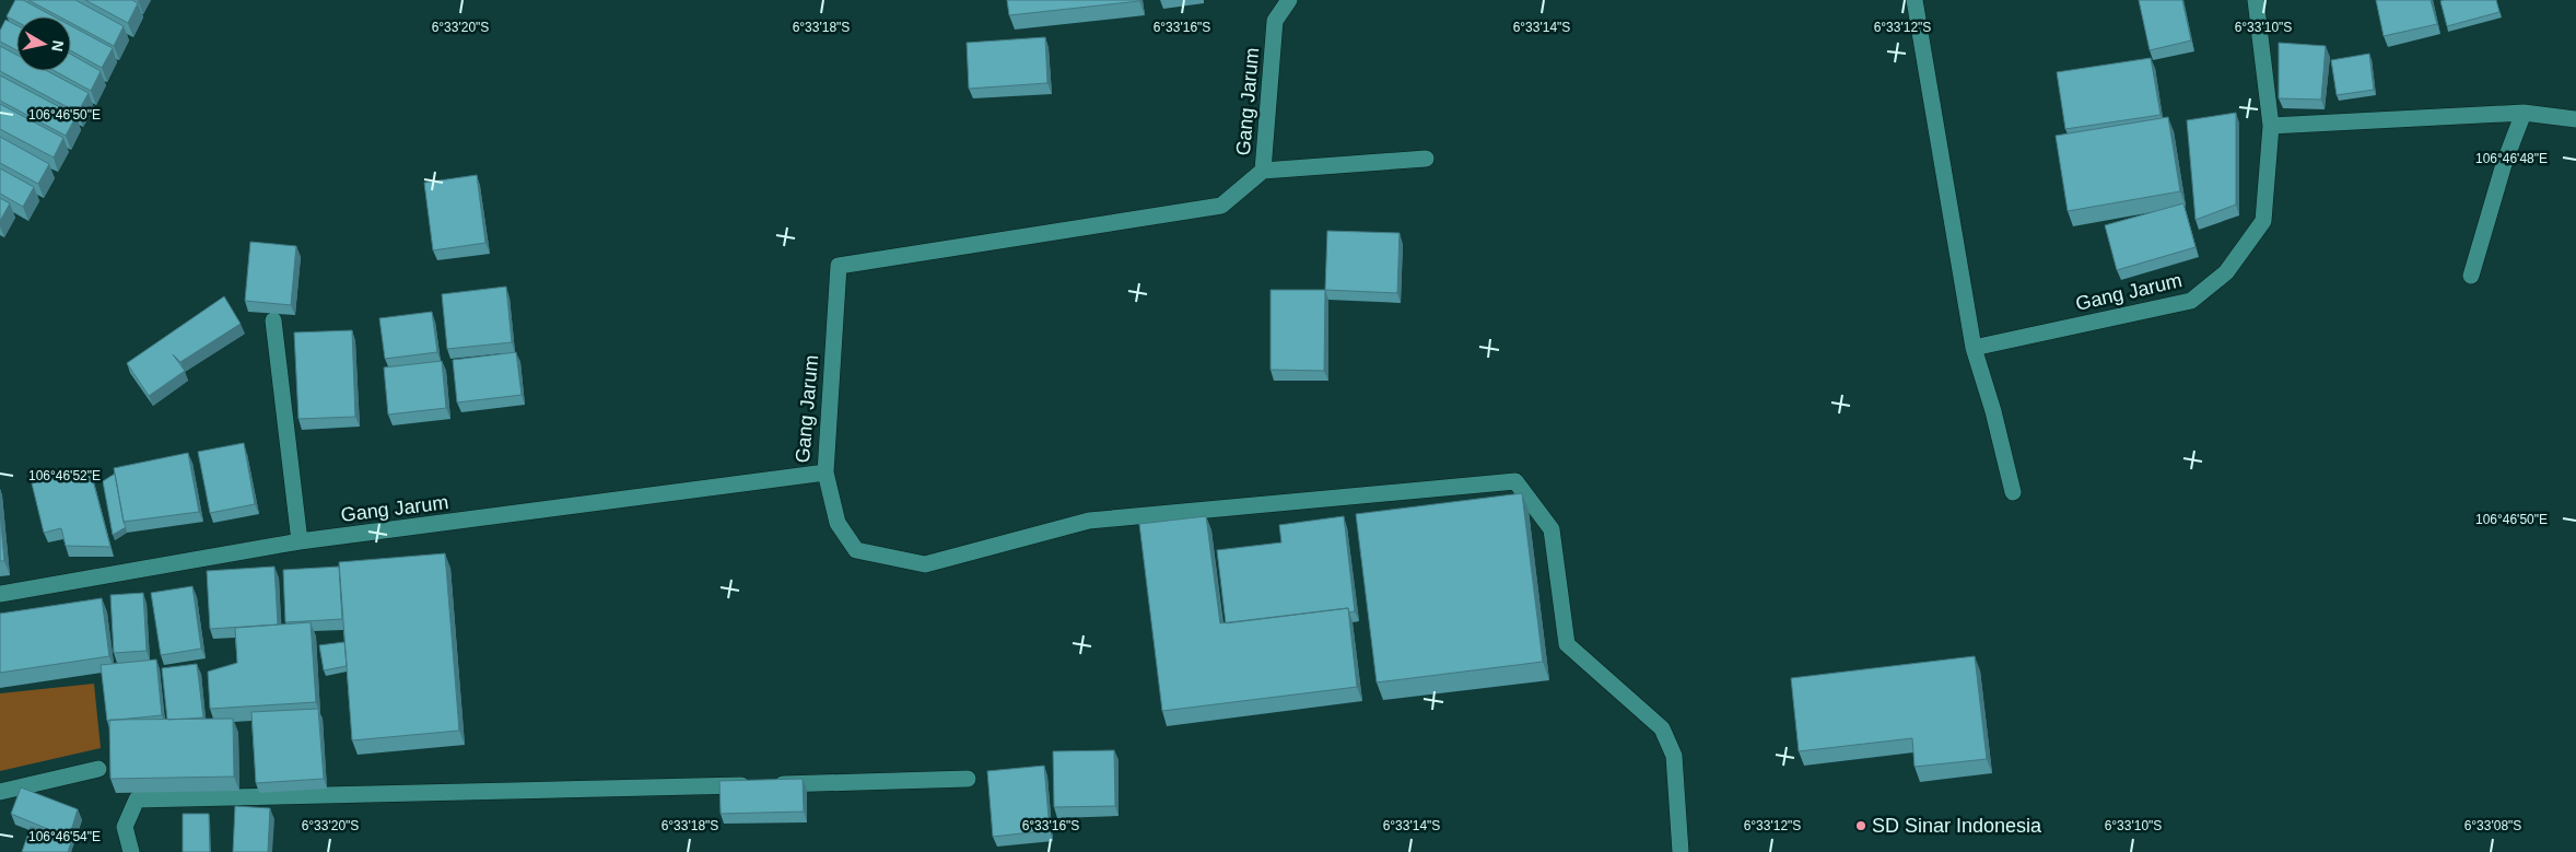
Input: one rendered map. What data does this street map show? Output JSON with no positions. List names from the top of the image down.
{
  "streets": {
    "street": ["Gang Jarum"]
  },
  "places": ["SD Sinar Indonesia"],
  "north": "right",
  "coordinates": [
    "6°33'20\"S",
    "6°33'18\"S",
    "6°33'16\"S",
    "6°33'14\"S",
    "6°33'12\"S",
    "6°33'10\"S",
    "106°46'50\"E",
    "106°46'48\"E",
    "106°46'52\"E",
    "6°33'08\"S",
    "106°46'54\"E"
  ]
}
